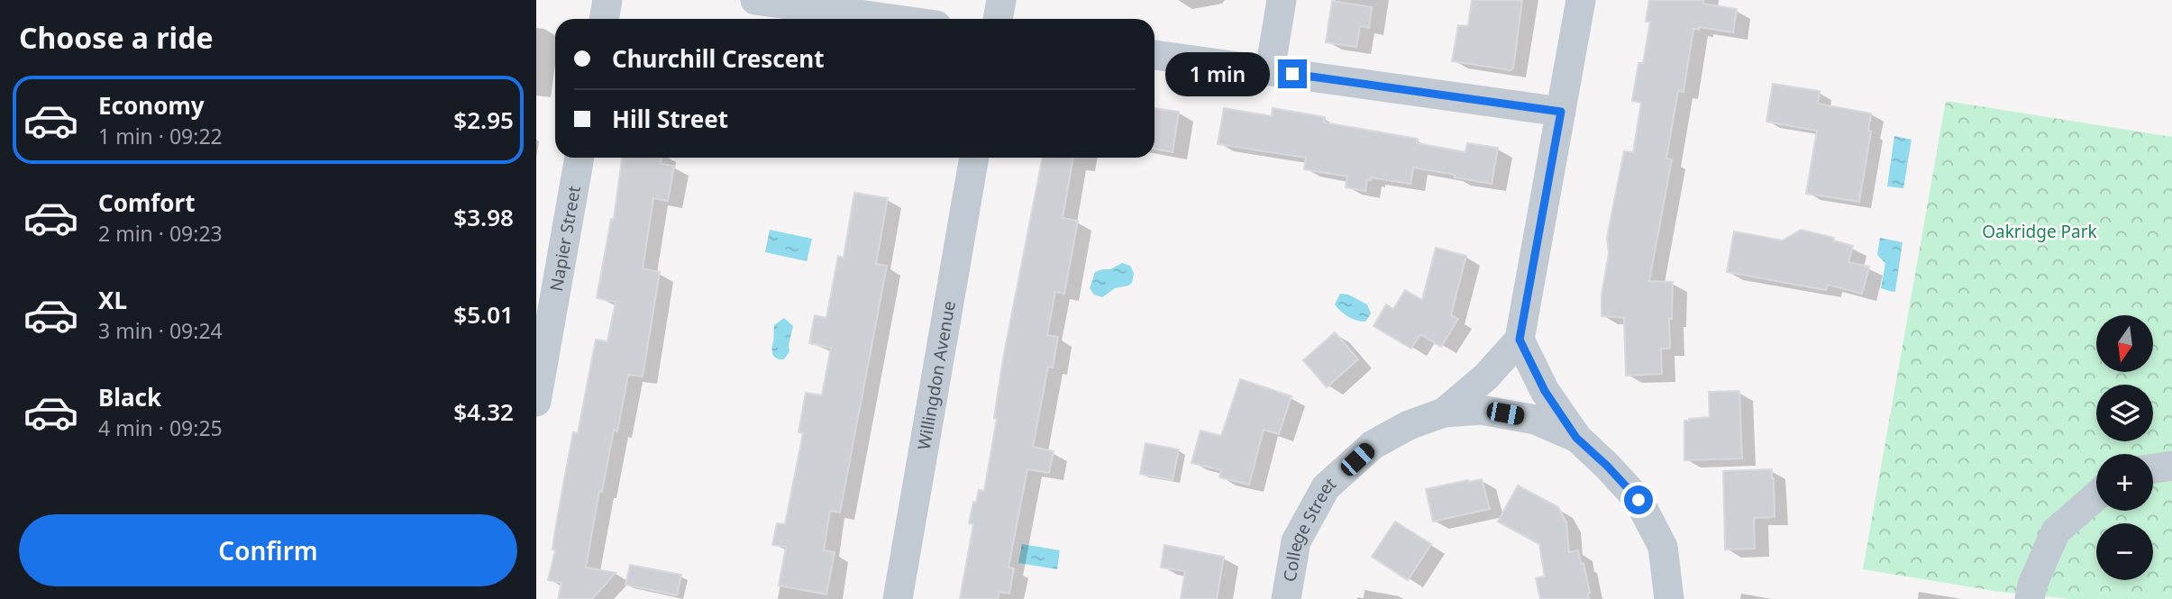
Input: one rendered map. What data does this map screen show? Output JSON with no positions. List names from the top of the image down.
{
  "streets": {
    "street": ["Napier Street", "Willingdon Avenue", "College Street"]
  },
  "parks": ["Oakridge Park"],
  "north": "bottom",
  "page": {
    "heading": "Choose a ride",
    "banner": ["Churchill Crescent", "Hill Street"],
    "bubble": "1 min",
    "list": [
      {
        "name": "Economy",
        "note": "1 min · 09:22",
        "value": "$2.95"
      },
      {
        "name": "Comfort",
        "note": "2 min · 09:23",
        "value": "$3.98"
      },
      {
        "name": "XL",
        "note": "3 min · 09:24",
        "value": "$5.01"
      },
      {
        "name": "Black",
        "note": "4 min · 09:25",
        "value": "$4.32"
      }
    ],
    "map_buttons": ["+", "−"],
    "buttons": "Confirm"
  }
}
